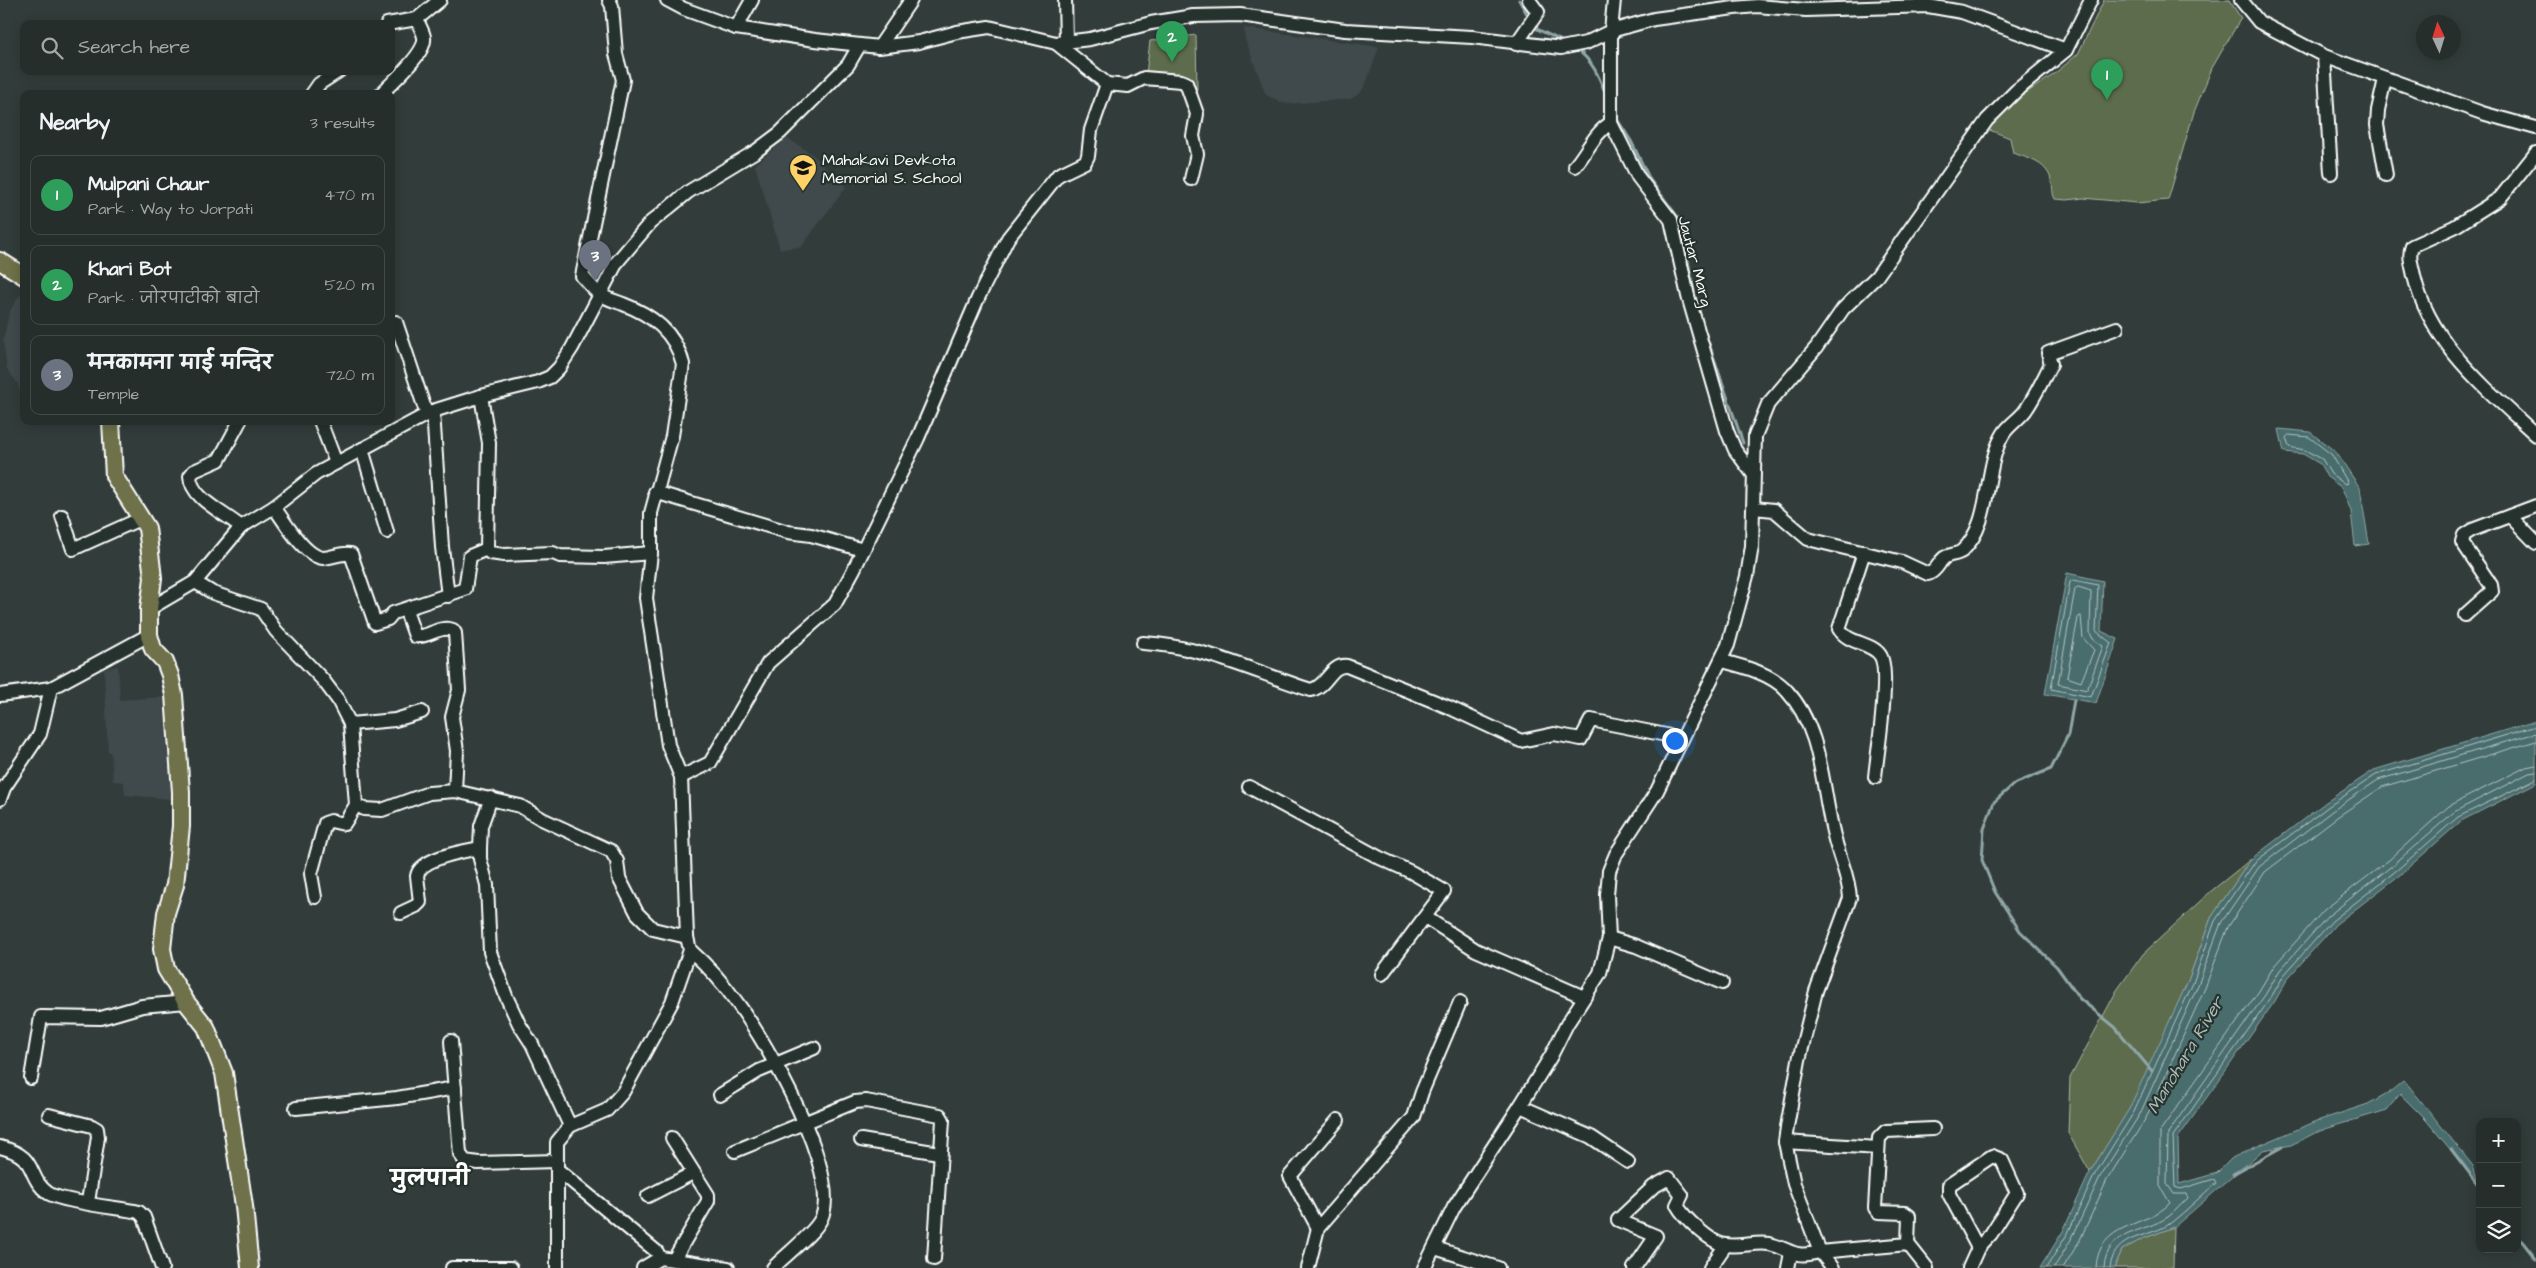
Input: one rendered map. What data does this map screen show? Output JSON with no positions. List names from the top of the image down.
{
  "streets": {
    "street": ["Jautar Marg"]
  },
  "districts": ["मुलपानी"],
  "water": ["Manohara River"],
  "places": {
    "school or university": ["Mahakavi Devkota Memorial S. School"]
  },
  "north": "top",
  "page": {
    "search": "Search here",
    "pins": ["2", "1", "3"],
    "heading": ["Nearby", "3 results"],
    "list": [
      {
        "mark": "1",
        "name": "Mulpani Chaur",
        "note": "Park · Way to Jorpati",
        "value": "470 m"
      },
      {
        "mark": "2",
        "name": "Khari Bot",
        "note": "Park · जोरपाटीको बाटो",
        "value": "520 m"
      },
      {
        "mark": "3",
        "name": "मनकामना माई मन्दिर",
        "note": "Temple",
        "value": "720 m"
      }
    ],
    "map_buttons": ["+", "−"]
  }
}
